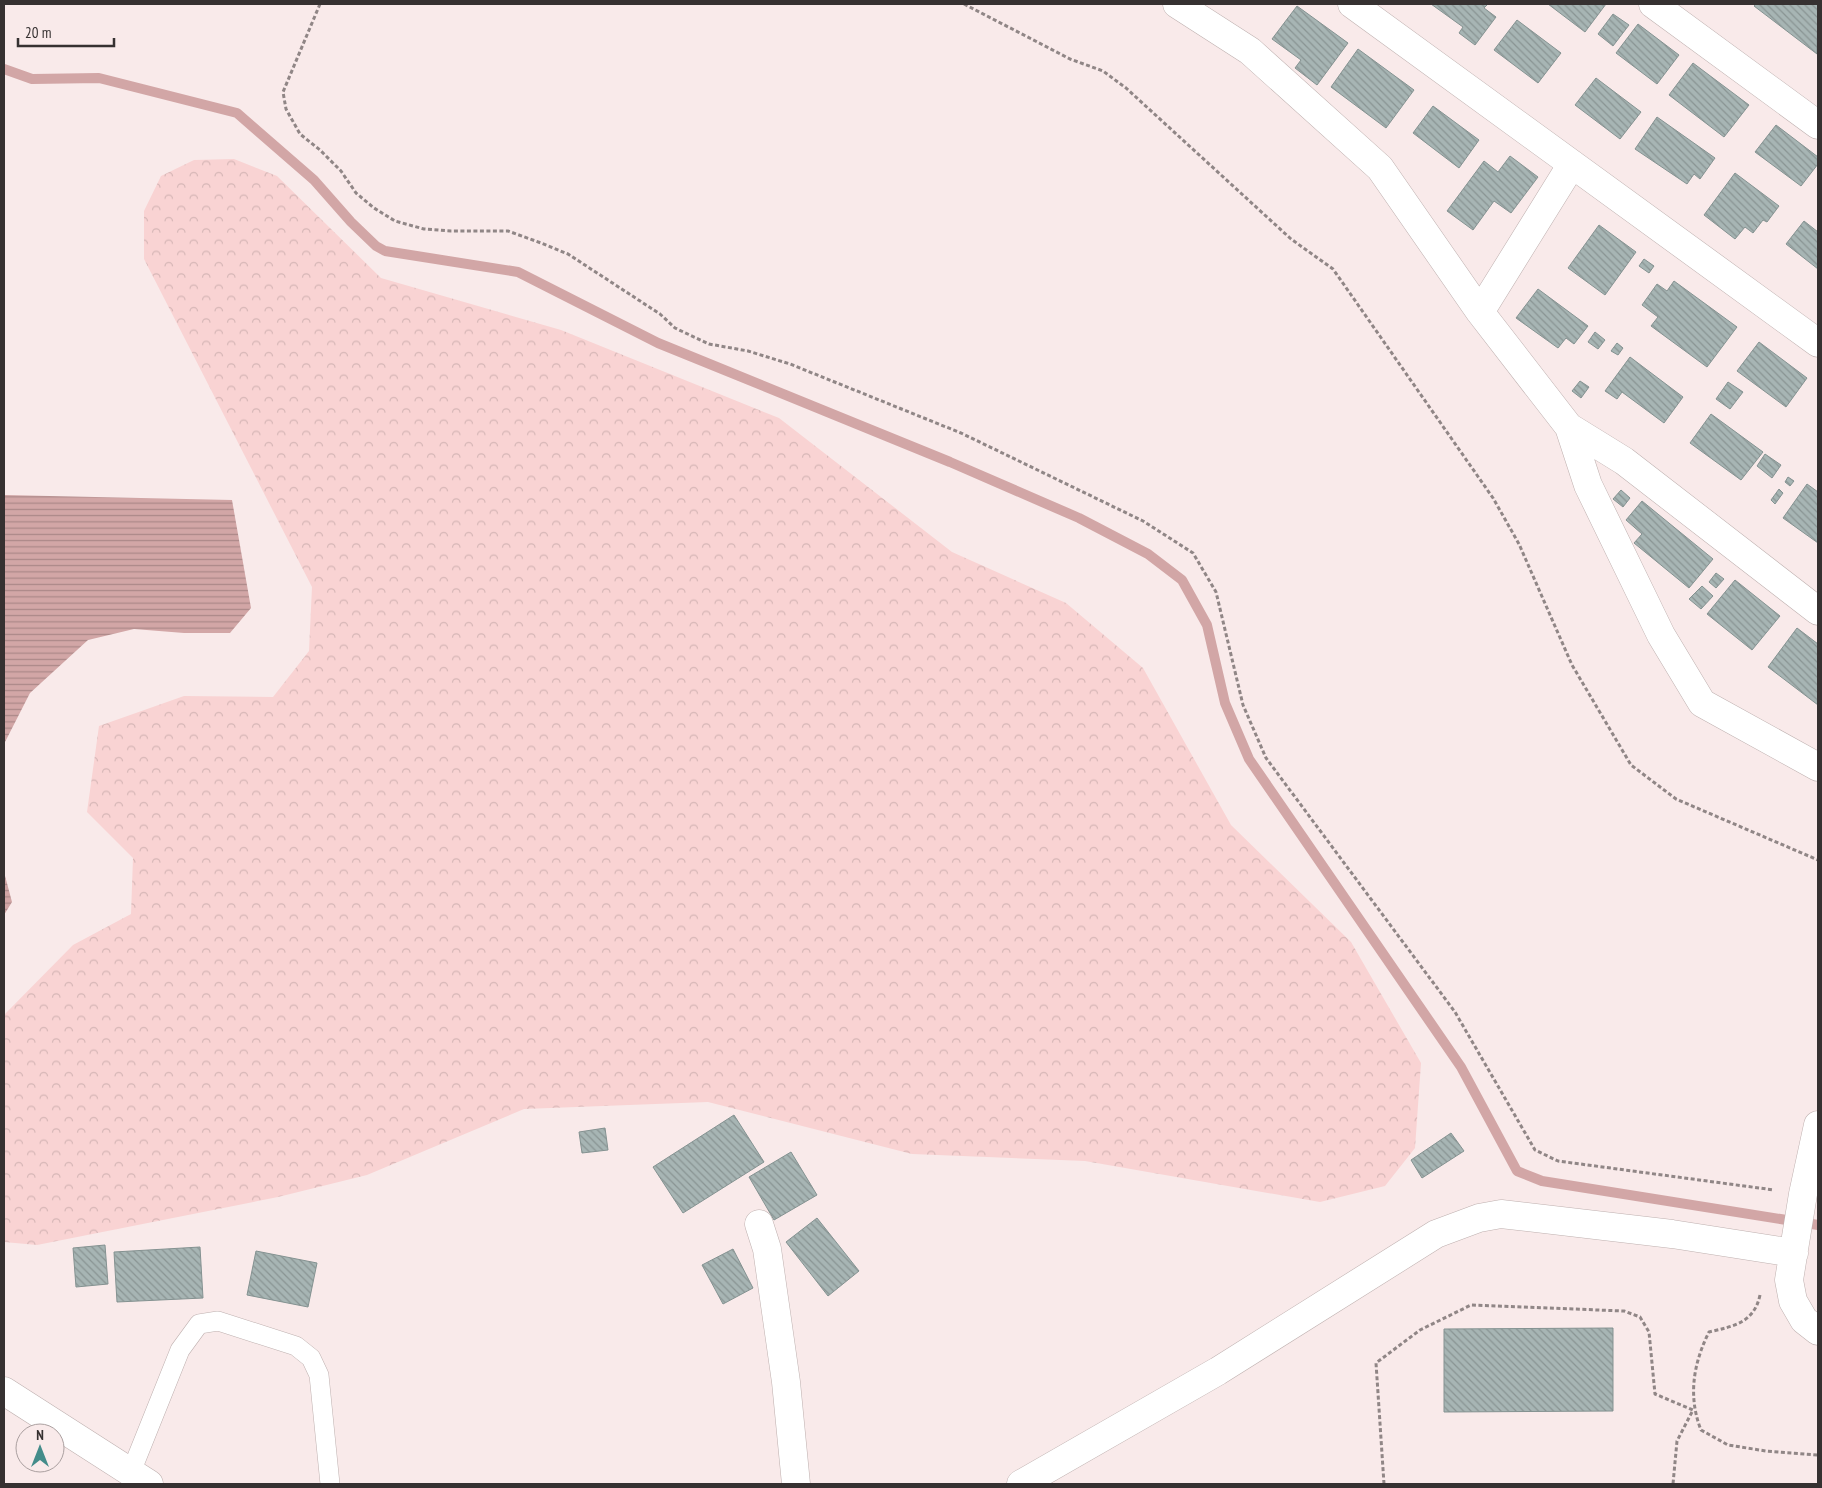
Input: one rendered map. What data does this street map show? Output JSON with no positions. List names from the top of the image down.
{
  "scale_bar": "20 m",
  "north": "top"
}
